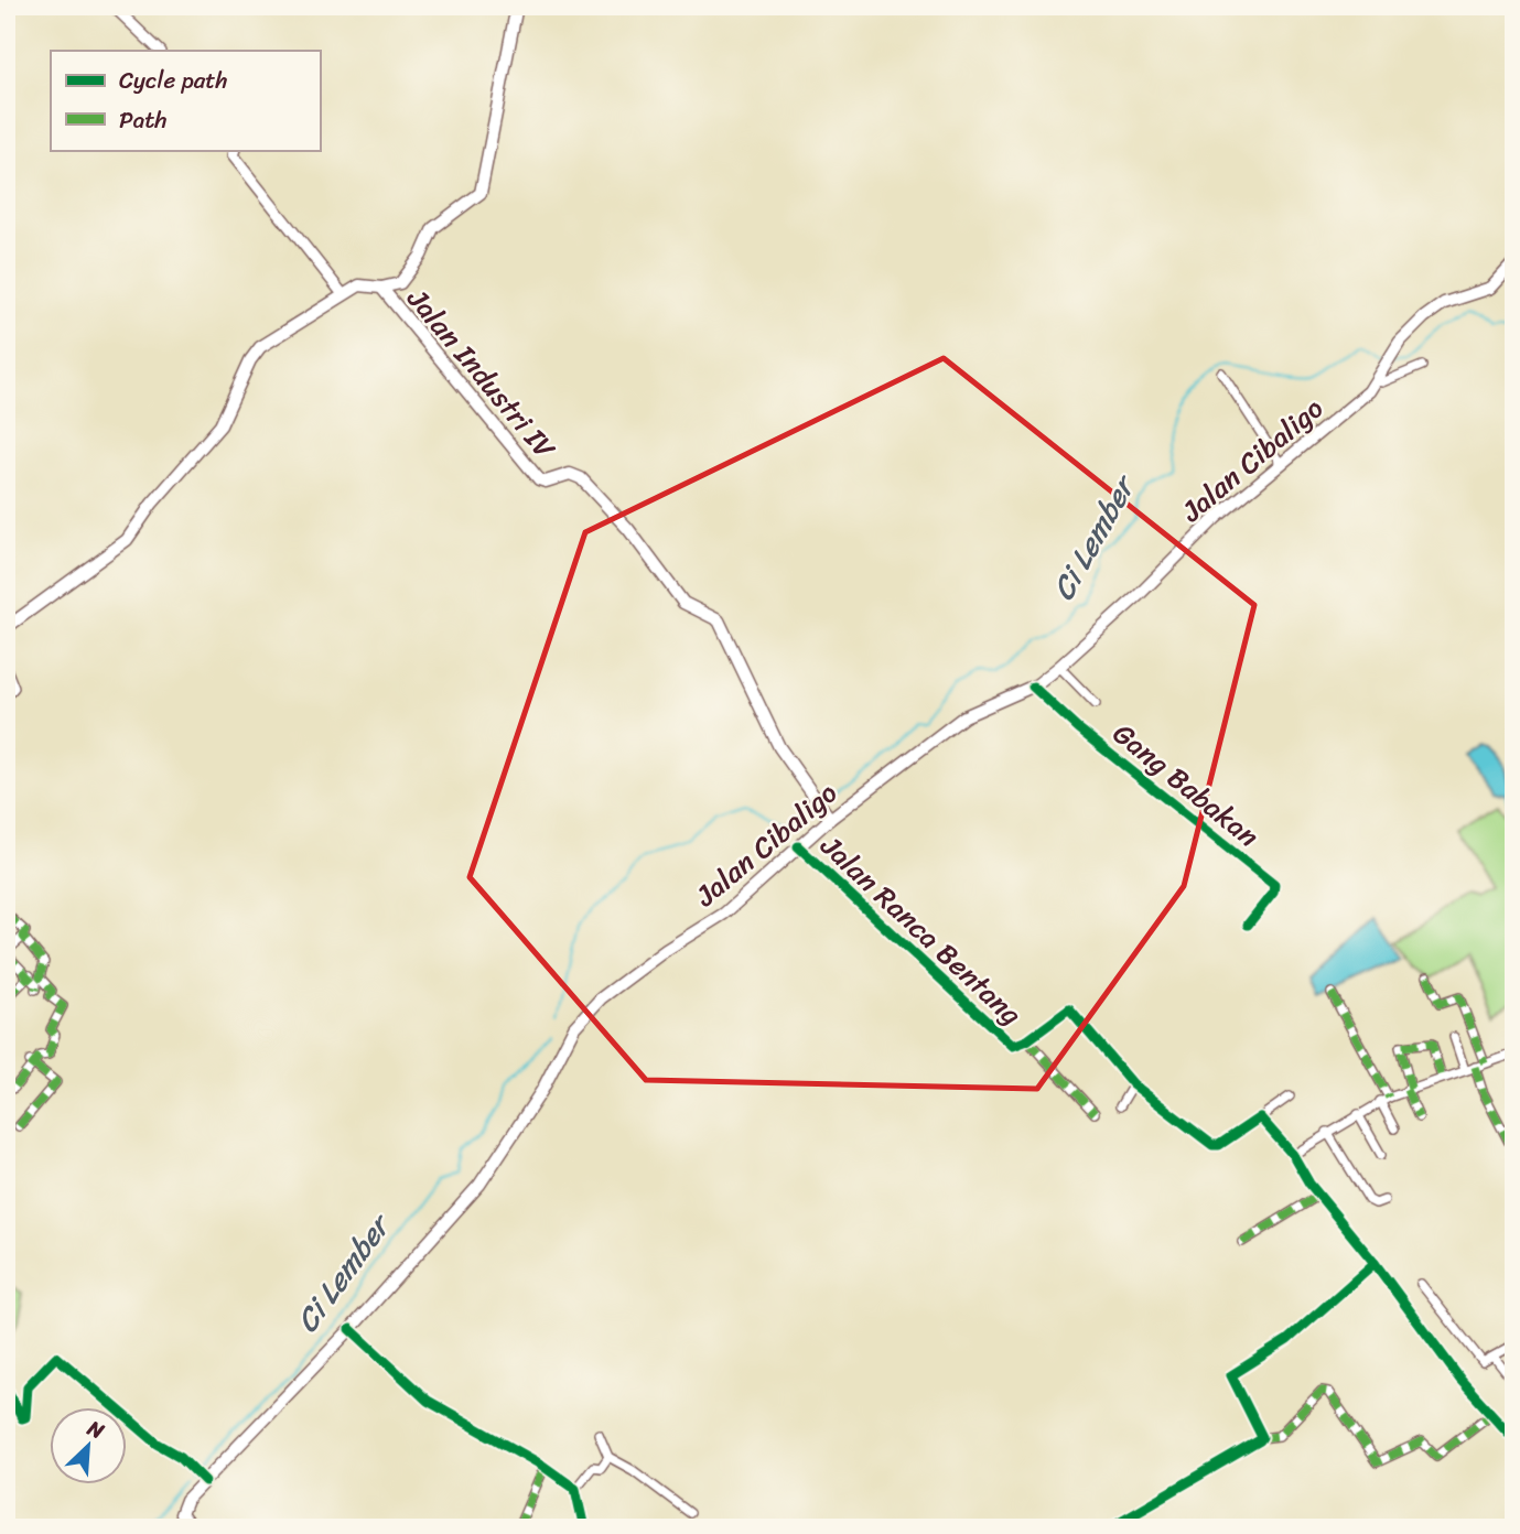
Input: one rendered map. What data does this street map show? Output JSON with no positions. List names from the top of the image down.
{
  "streets": {
    "main road": ["Jalan Industri IV", "Jalan Cibaligo"],
    "street": ["Gang Babakan", "Jalan Ranca Bentang"]
  },
  "crossings": [
    ["Jalan Industri IV", "Jalan Cibaligo"],
    ["Jalan Cibaligo", "Gang Babakan"],
    ["Jalan Cibaligo", "Jalan Ranca Bentang"]
  ],
  "water": ["Ci Lember"],
  "legend": ["Cycle path", "Path"],
  "north": "top right"
}
